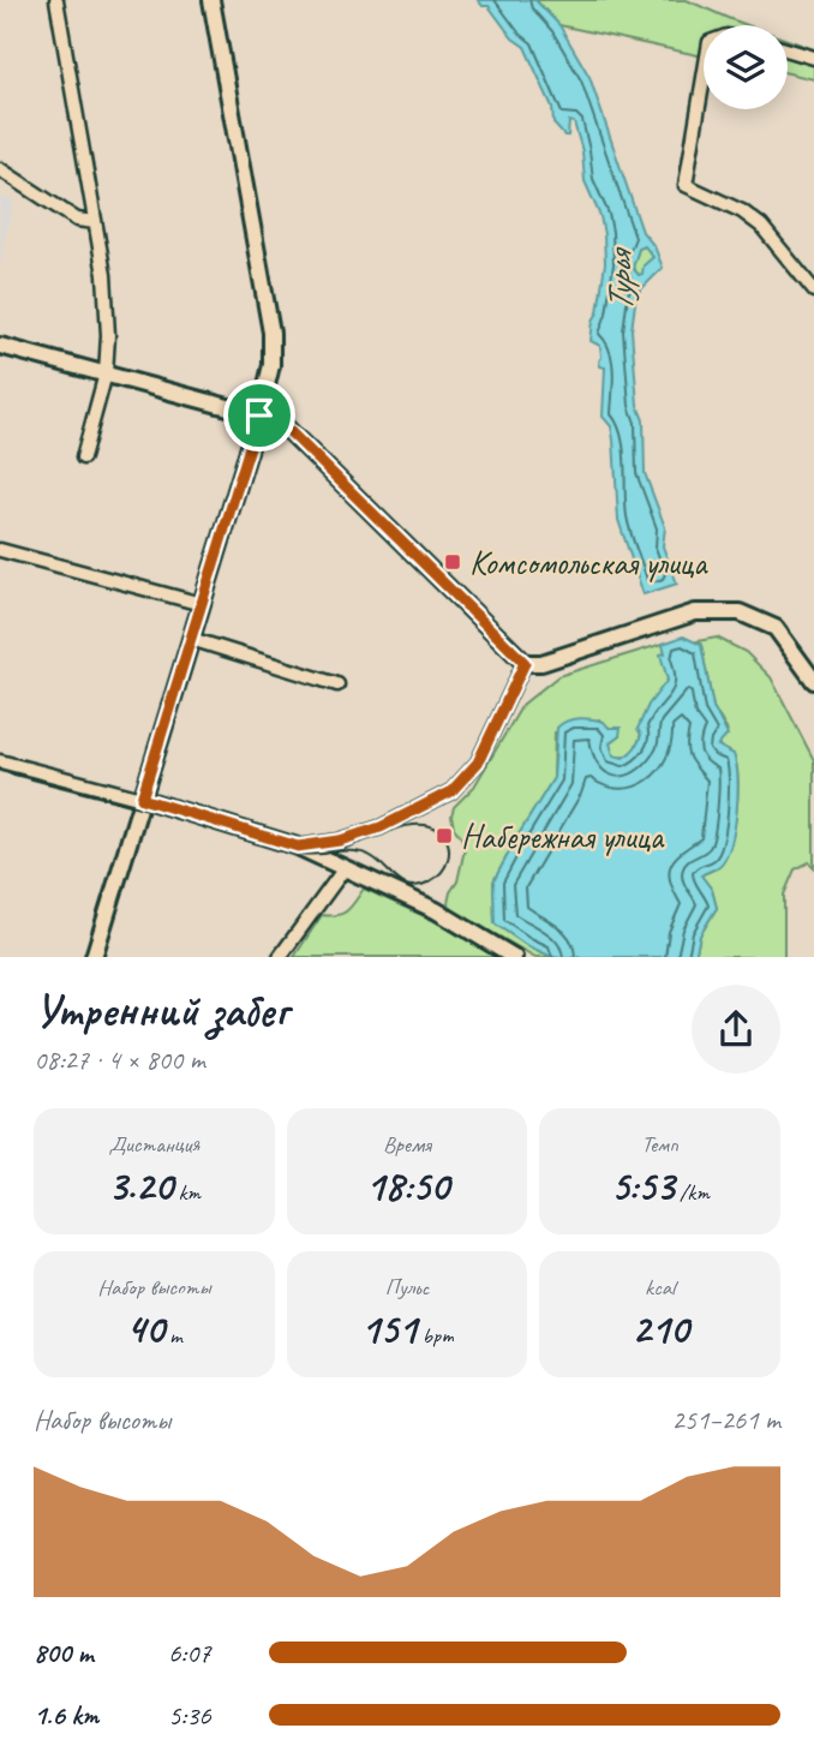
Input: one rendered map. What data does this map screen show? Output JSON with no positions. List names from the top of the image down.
{
  "water": ["Турья"],
  "places": {
    "transit": ["Комсомольская улица", "Набережная улица"]
  },
  "page": {
    "heading": ["Утренний забег", "08:27 · 4 × 800 m"],
    "stats": [
      ["Дистанция", "3.20 km"],
      ["Время", "18:50"],
      ["Темп", "5:53 /km"],
      ["Набор высоты", "40 m"],
      ["Пульс", "151 bpm"],
      ["kcal", "210"]
    ],
    "chart": ["Набор высоты", "251–261 m"],
    "list": [
      {
        "name": "800 m",
        "note": "6:07"
      },
      {
        "name": "1.6 km",
        "note": "5:36"
      }
    ]
  }
}
